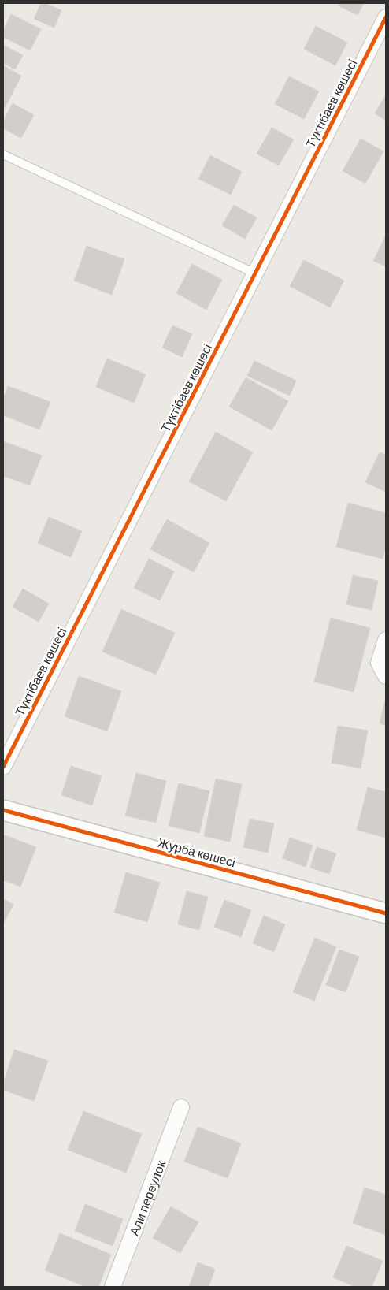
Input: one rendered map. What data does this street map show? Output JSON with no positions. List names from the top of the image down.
{
  "streets": {
    "street": ["Түктібаев көшесі", "Журба көшесі", "Али переулок"]
  }
}
